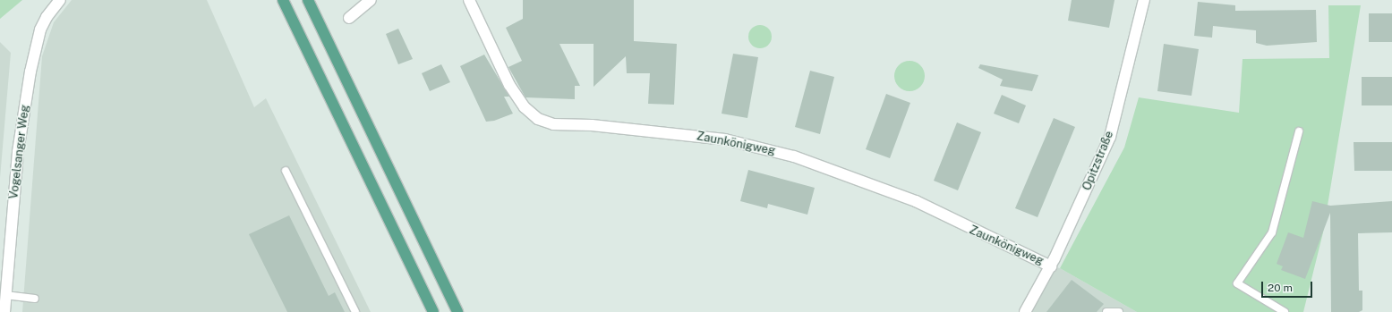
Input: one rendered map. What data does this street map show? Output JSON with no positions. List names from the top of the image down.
{
  "streets": {
    "street": ["Zaunkönigweg", "Vogelsanger Weg", "Opitzstraße"]
  },
  "crossings": [
    ["Zaunkönigweg", "Opitzstraße"]
  ],
  "scale_bar": "20 m"
}
